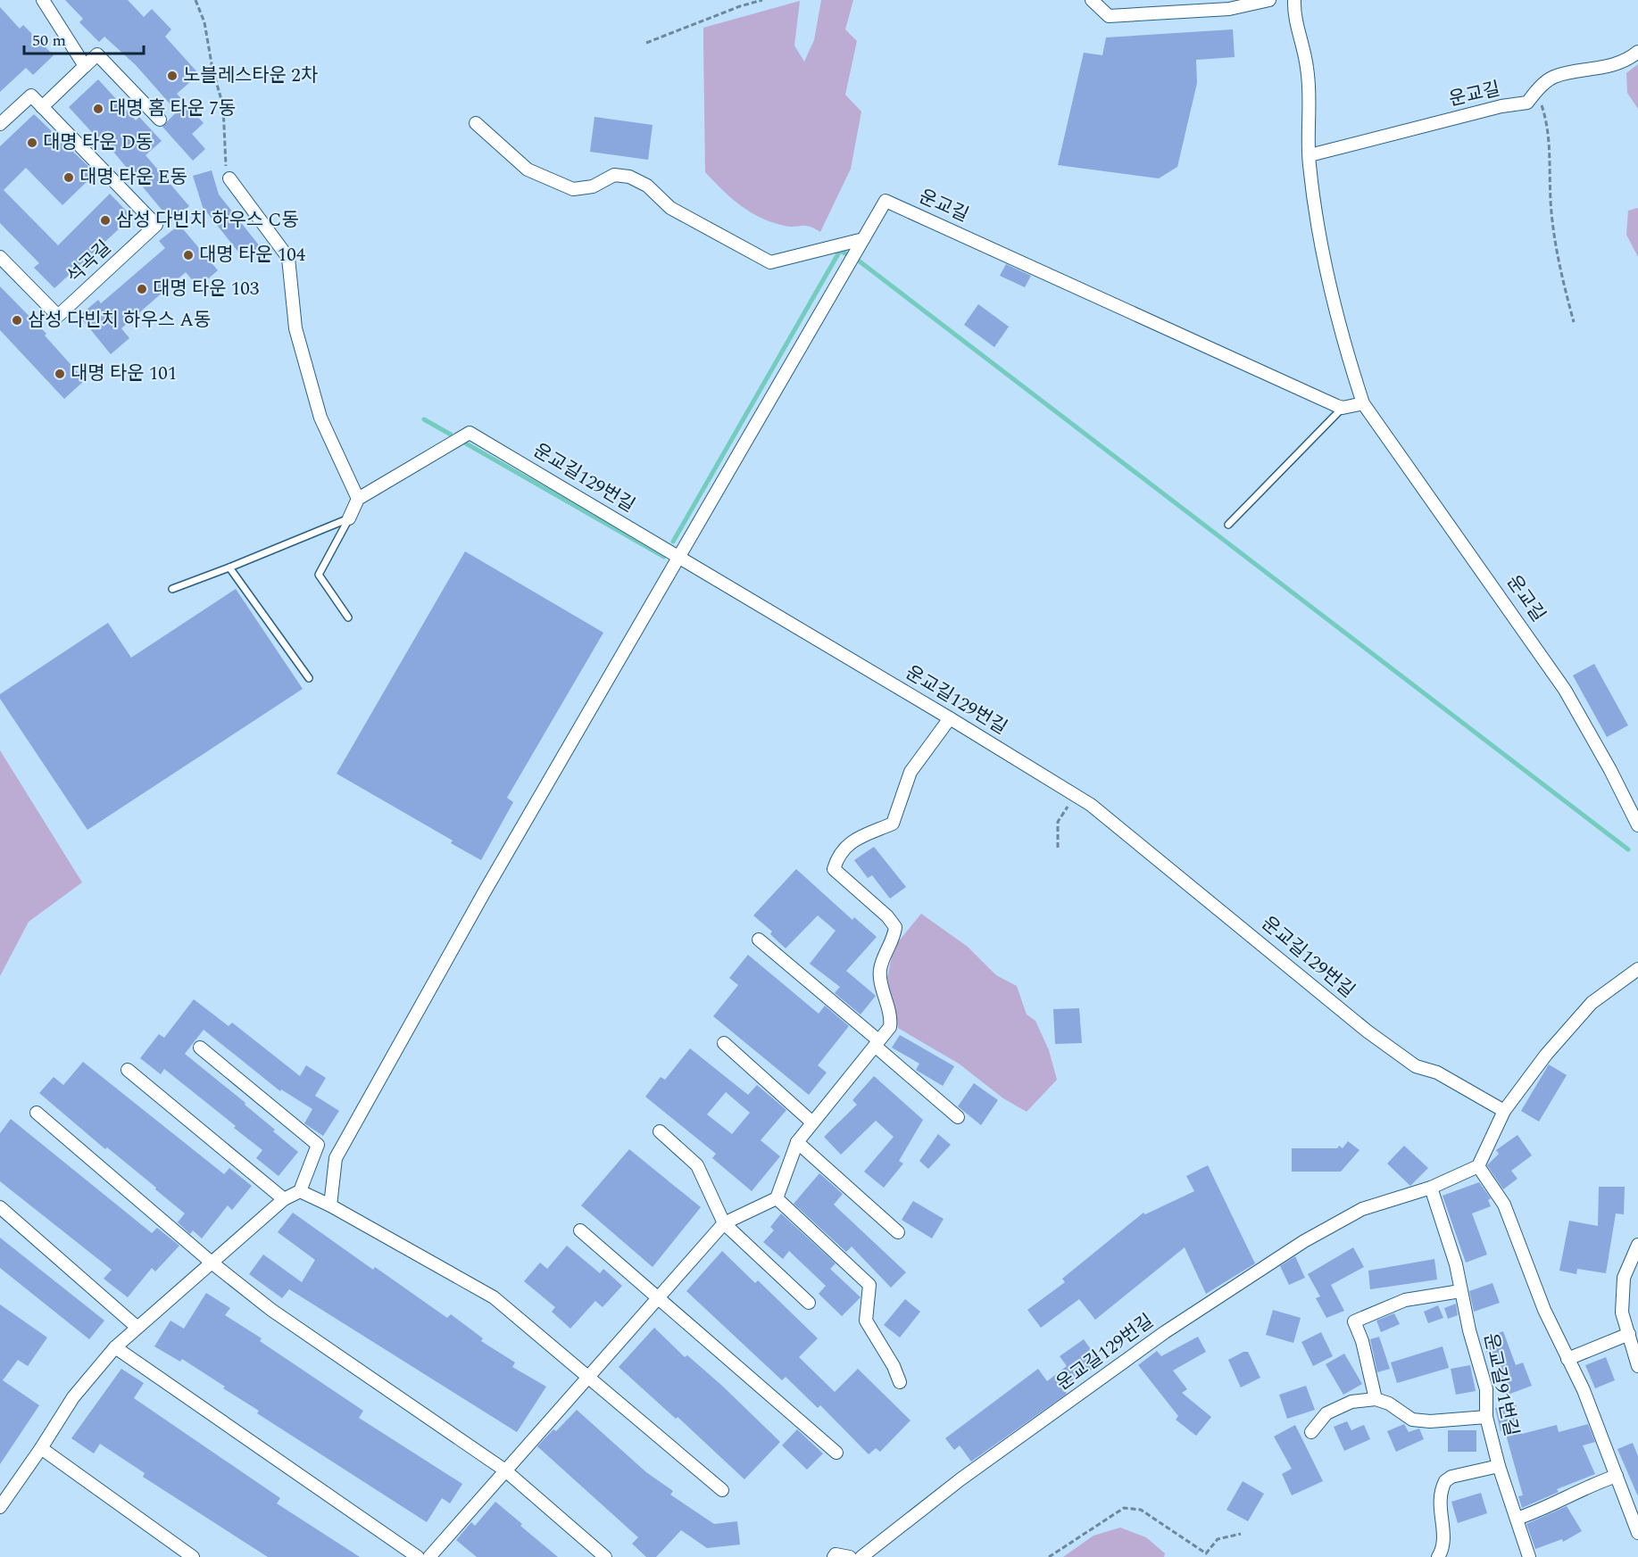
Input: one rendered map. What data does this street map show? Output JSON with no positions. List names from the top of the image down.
{
  "streets": {
    "street": [
      "운교길",
      "석곡길",
      "운교길129번길",
      "운교길91번길"
    ]
  },
  "crossings": [
    ["운교길", "운교길129번길"],
    ["운교길129번길", "운교길91번길"]
  ],
  "places": [
    "노블레스타운 2차",
    "대명 홈 타운 7동",
    "대명 타운 D동",
    "대명 타운 E동",
    "삼성 다빈치 하우스 C동",
    "대명 타운 104",
    "대명 타운 103",
    "삼성 다빈치 하우스 A동",
    "대명 타운 101"
  ],
  "scale_bar": "50 m"
}
